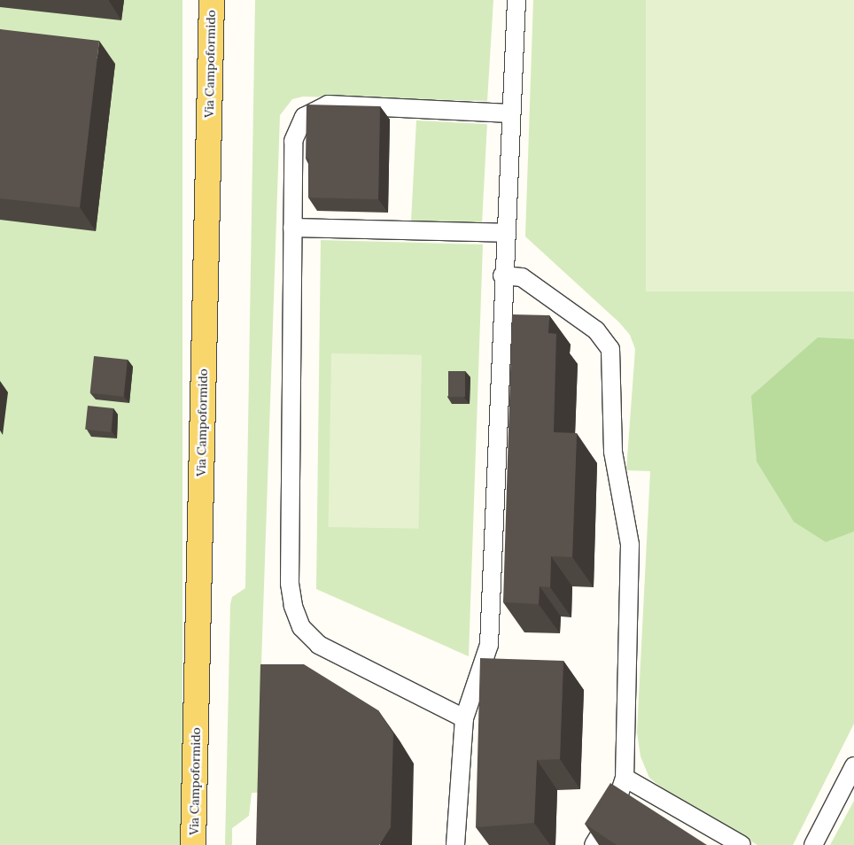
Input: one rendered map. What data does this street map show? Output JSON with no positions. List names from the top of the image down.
{
  "streets": {
    "main road": ["Via Campoformido"]
  }
}
